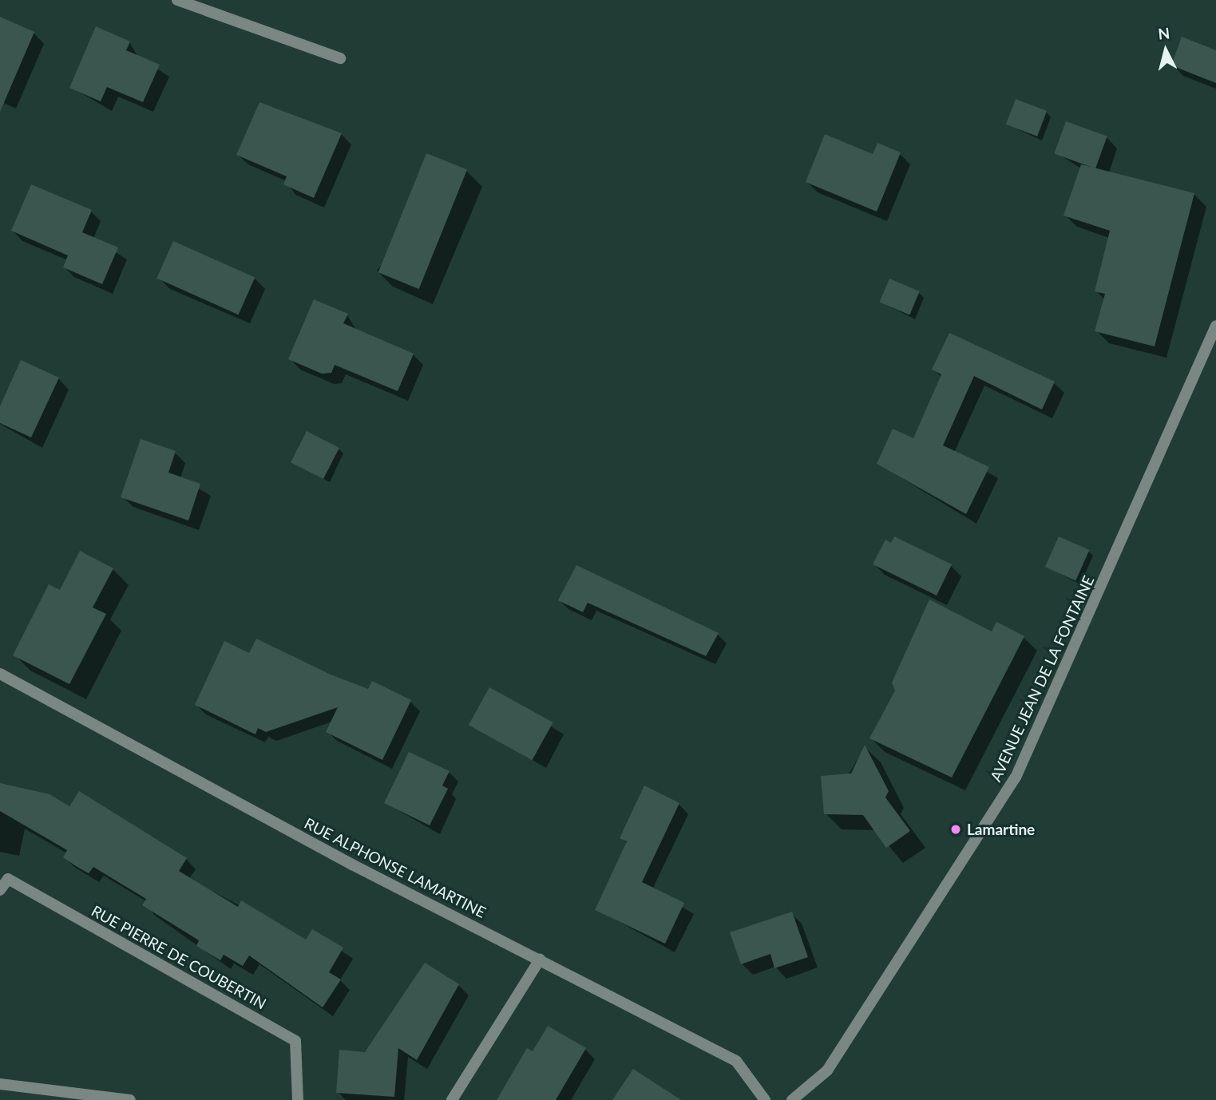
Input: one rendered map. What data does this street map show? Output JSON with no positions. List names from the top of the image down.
{
  "streets": {
    "street": ["AVENUE JEAN DE LA FONTAINE", "RUE ALPHONSE LAMARTINE", "RUE PIERRE DE COUBERTIN"]
  },
  "places": ["Lamartine"],
  "north": "top"
}
